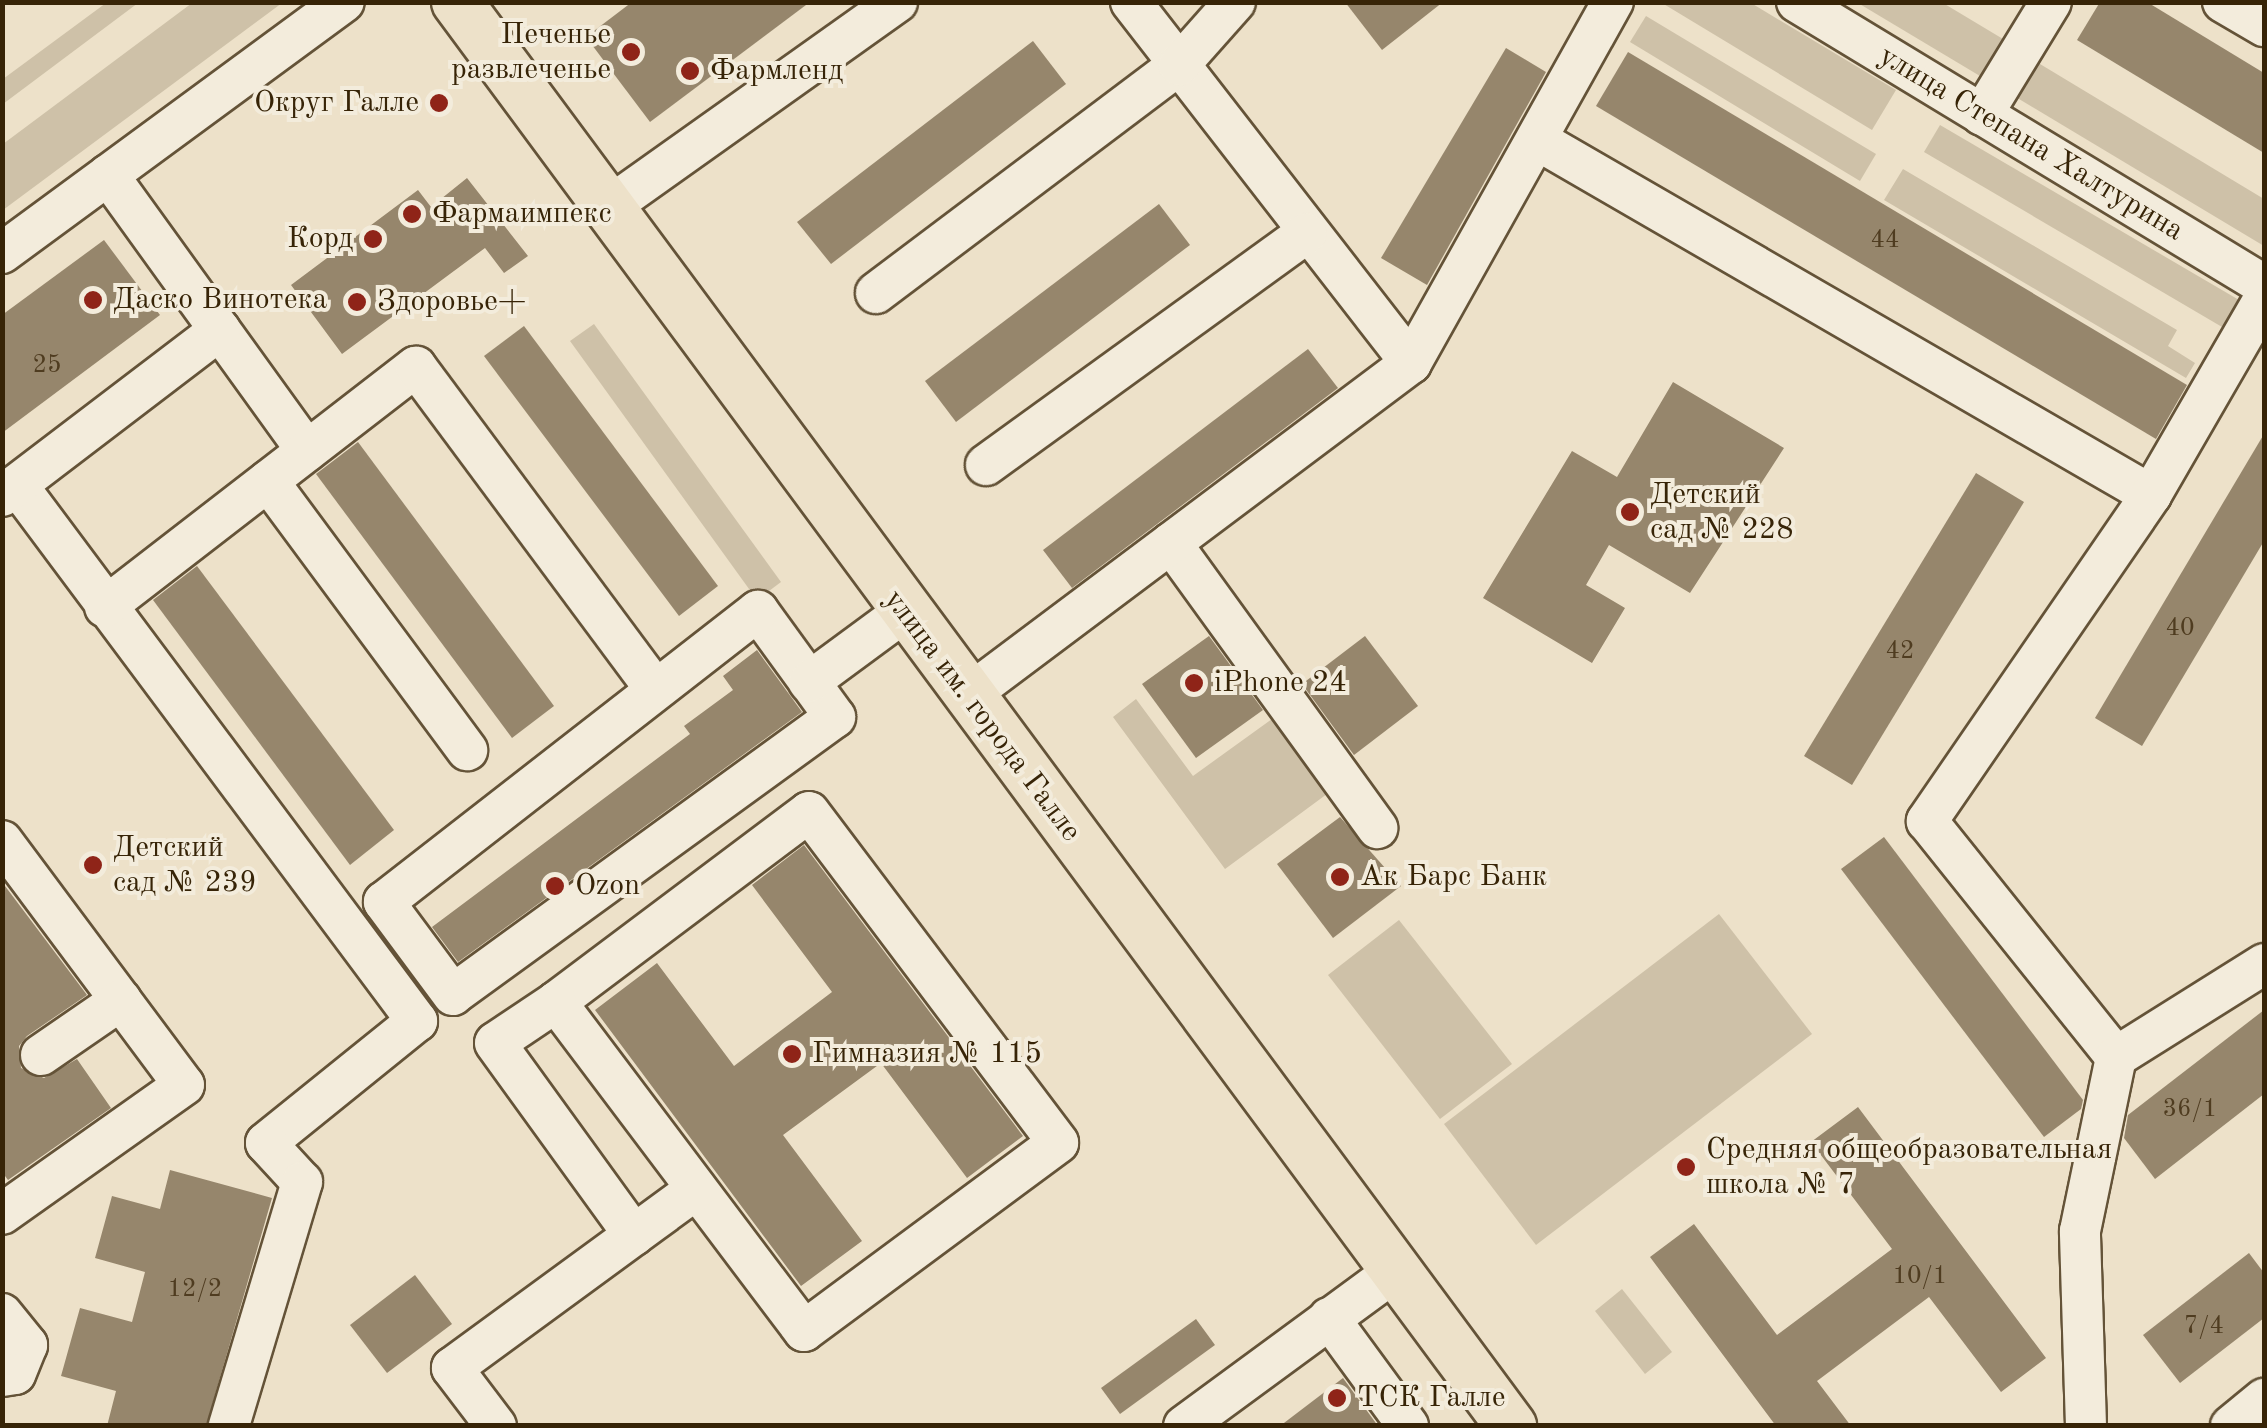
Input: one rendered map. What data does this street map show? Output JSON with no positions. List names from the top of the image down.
{
  "streets": {
    "main road": ["улица им. города Галле"],
    "street": ["улица Степана Халтурина"]
  },
  "places": [
    "Печенье развлеченье",
    "Фармленд",
    "Округ Галле",
    "Фармаимпекс",
    "Корд",
    "Даско Винотека",
    "Здоровье+",
    "Детский сад № 228",
    "iPhone 24",
    "Детский сад № 239",
    "Ак Барс Банк",
    "Ozon",
    "Гимназия № 115",
    "Средняя общеобразовательная школа № 7",
    "ТСК Галле"
  ],
  "house_numbers": [
    "44",
    "25",
    "40",
    "42",
    "36/1",
    "10/1",
    "12/2",
    "7/4"
  ]
}
